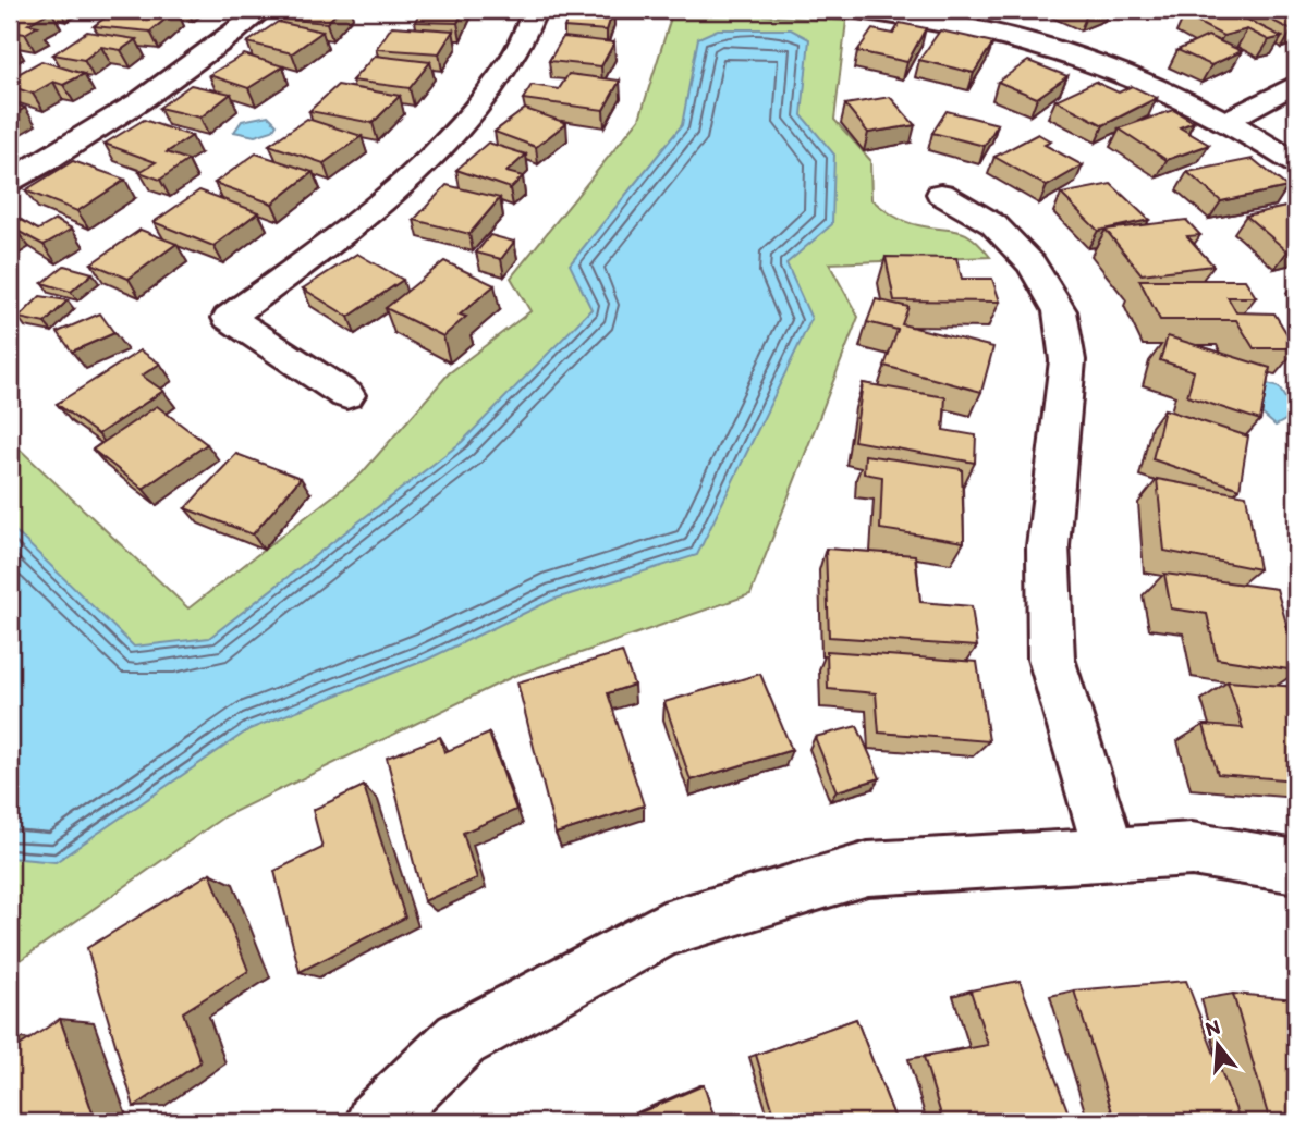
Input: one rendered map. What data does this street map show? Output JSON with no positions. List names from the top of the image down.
{
  "north": "top"
}
